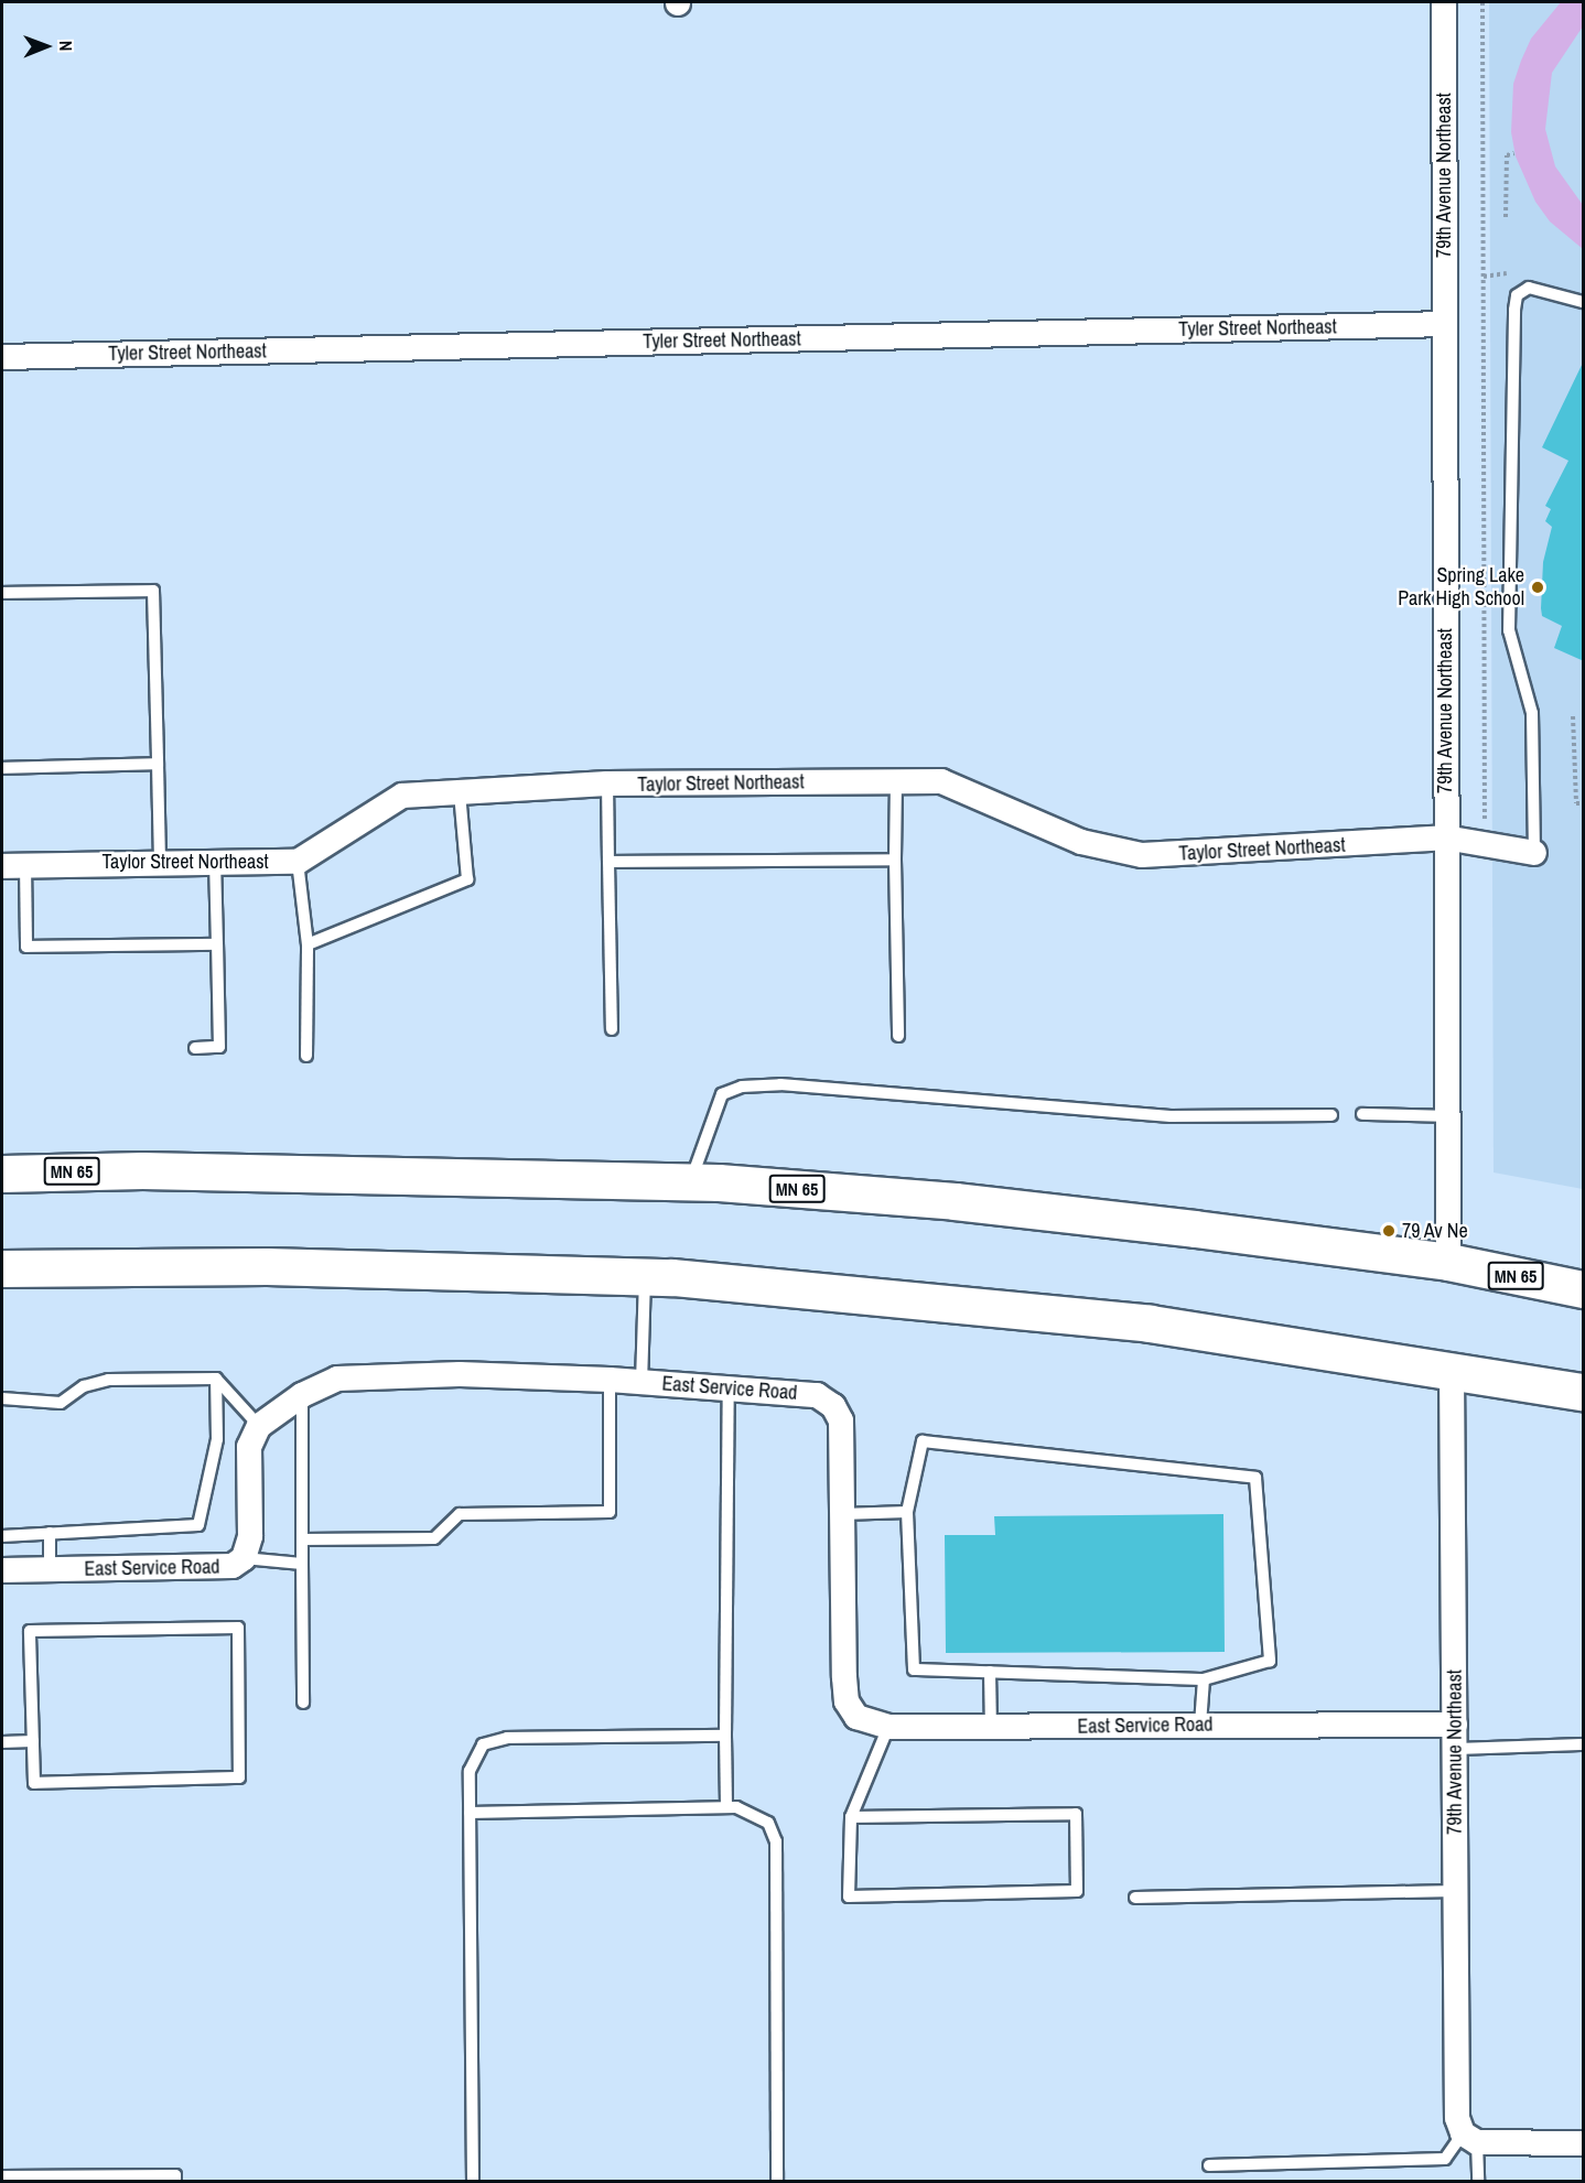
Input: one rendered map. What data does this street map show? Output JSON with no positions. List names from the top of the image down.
{
  "streets": {
    "highway": ["MN 65"],
    "street": [
      "79th Avenue Northeast",
      "Tyler Street Northeast",
      "Taylor Street Northeast",
      "East Service Road"
    ]
  },
  "crossings": [
    ["79th Avenue Northeast", "Tyler Street Northeast"],
    ["79th Avenue Northeast", "Taylor Street Northeast"],
    ["79th Avenue Northeast", "MN 65"],
    ["79th Avenue Northeast", "East Service Road"]
  ],
  "places": ["Spring Lake Park High School", "79 Av Ne"],
  "north": "right"
}
